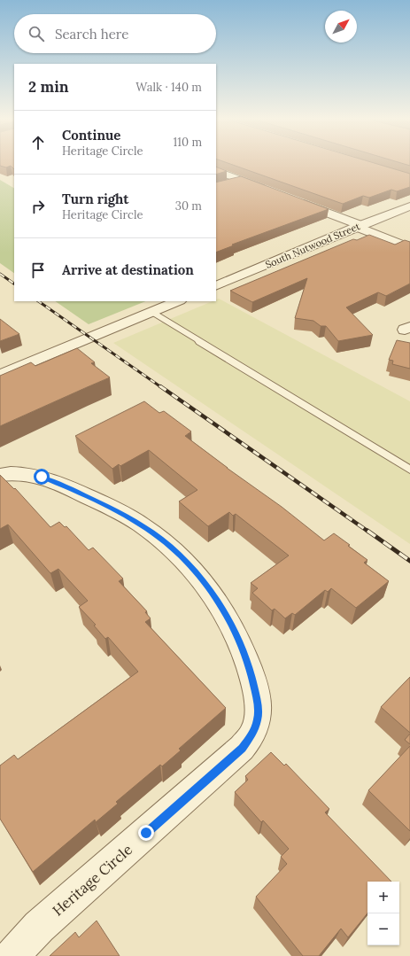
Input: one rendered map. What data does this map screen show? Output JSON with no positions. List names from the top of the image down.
{
  "streets": {
    "street": ["South Nutwood Street", "Heritage Circle"]
  },
  "north": "top right",
  "page": {
    "search": "Search here",
    "heading": ["2 min", "Walk · 140 m"],
    "list": [
      ["Continue", "Heritage Circle", "110 m"],
      ["Turn right", "Heritage Circle", "30 m"],
      "Arrive at destination"
    ],
    "map_buttons": ["+", "−"]
  }
}
